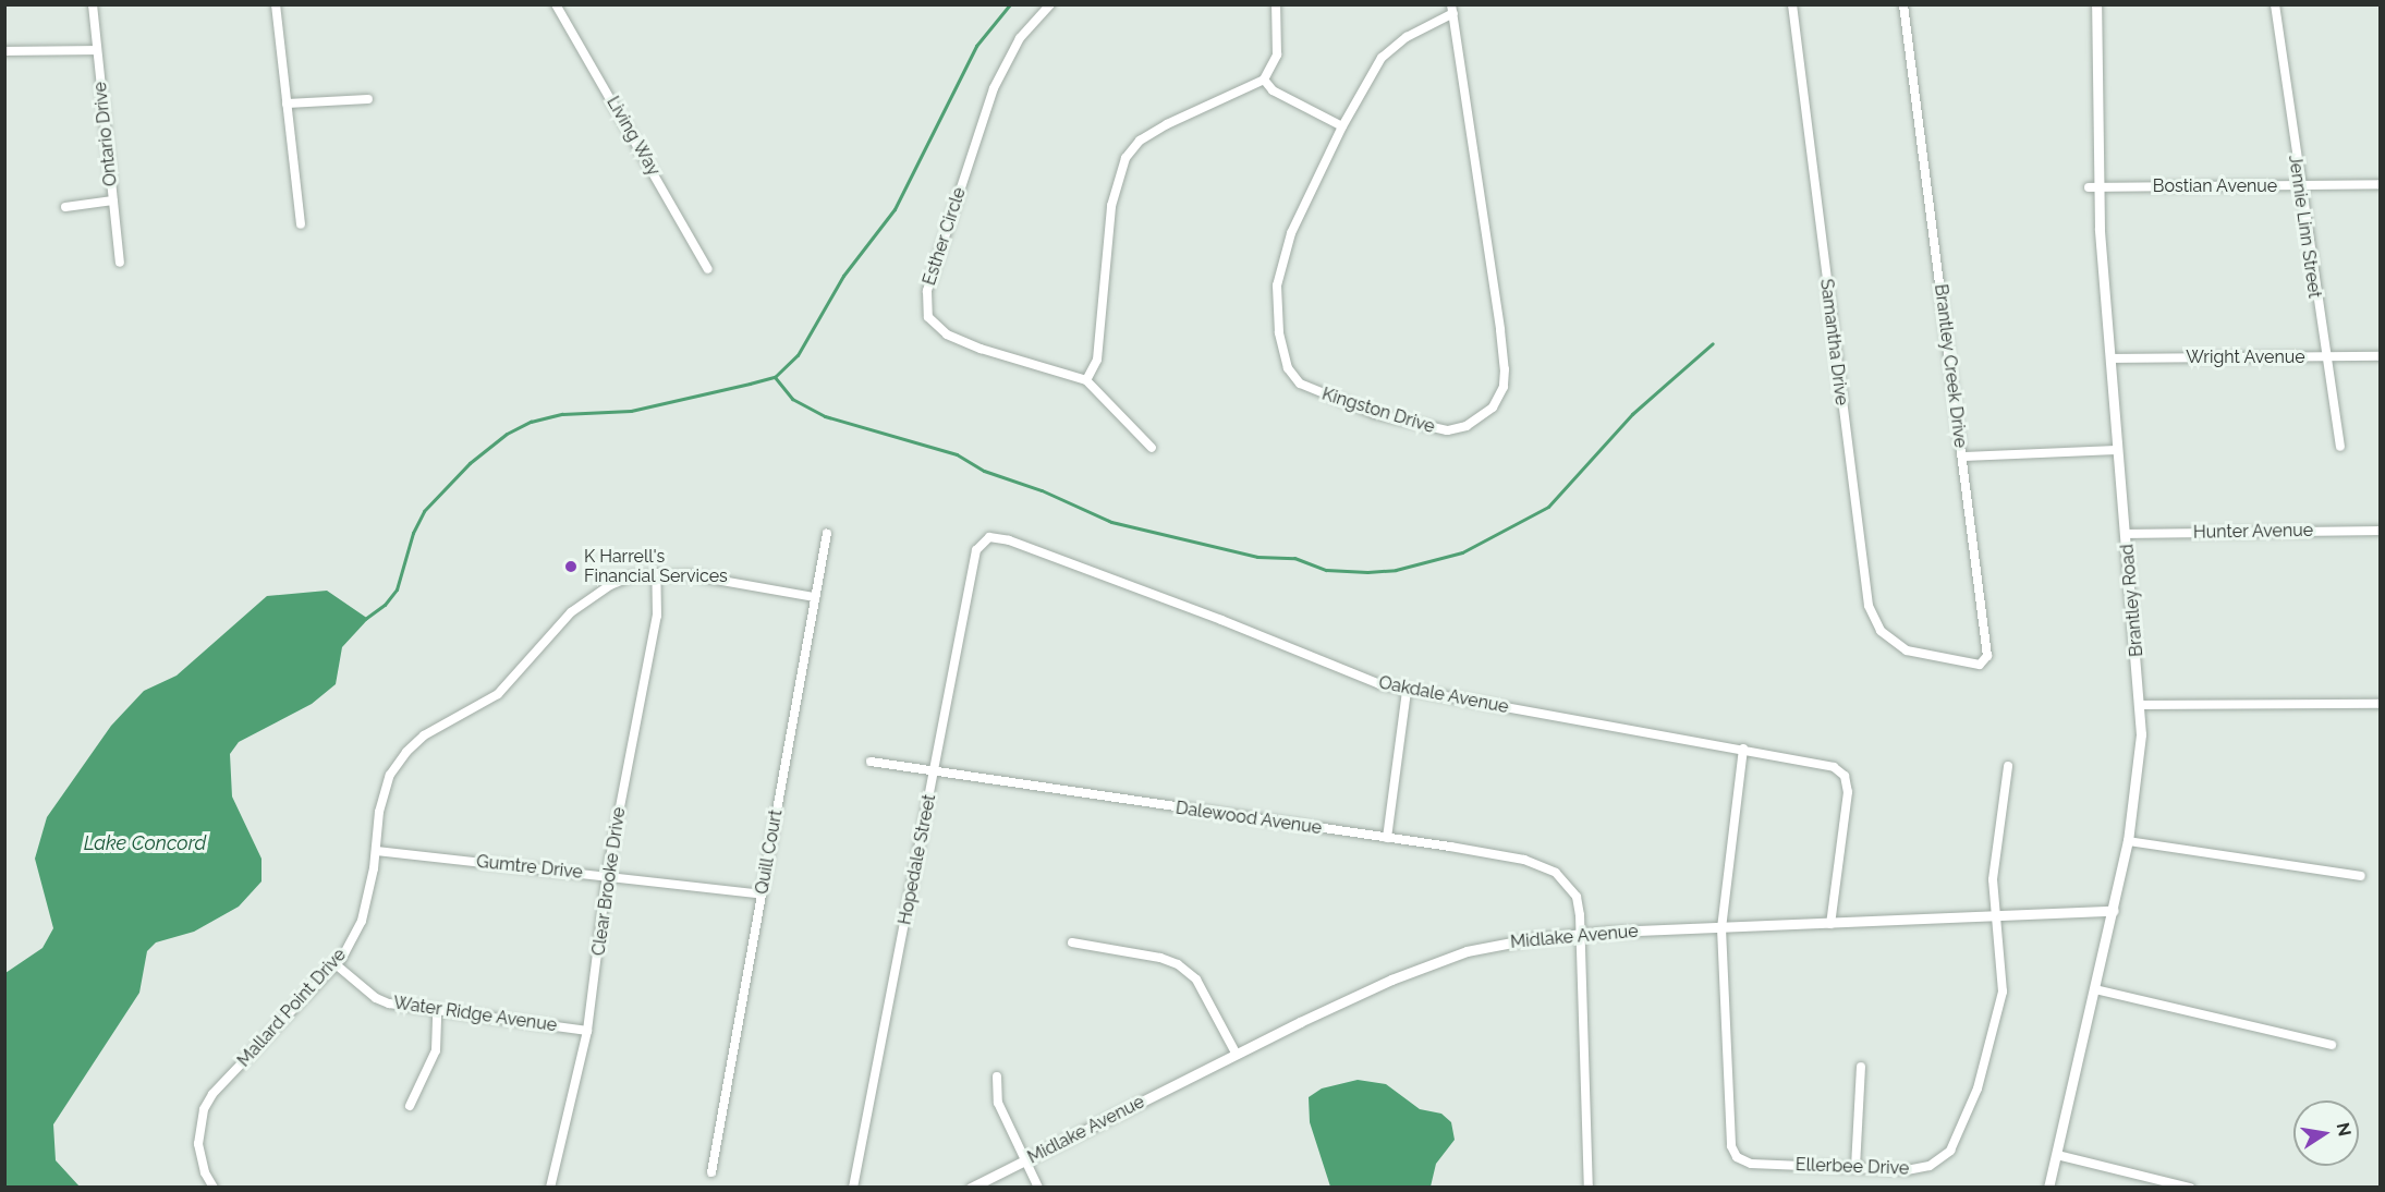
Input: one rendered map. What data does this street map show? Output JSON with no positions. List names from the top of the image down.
{
  "streets": {
    "street": [
      "Ontario Drive",
      "Living Way",
      "Bostian Avenue",
      "Jennie Linn Street",
      "Esther Circle",
      "Samantha Drive",
      "Wright Avenue",
      "Brantley Creek Drive",
      "Kingston Drive",
      "Hunter Avenue",
      "Brantley Road",
      "Oakdale Avenue",
      "Dalewood Avenue",
      "Quill Court",
      "Hopedale Street",
      "Gumtre Drive",
      "Clear Brooke Drive",
      "Midlake Avenue",
      "Mallard Point Drive",
      "Water Ridge Avenue",
      "Ellerbee Drive"
    ]
  },
  "crossings": [
    ["Bostian Avenue", "Jennie Linn Street"],
    ["Bostian Avenue", "Brantley Road"],
    ["Jennie Linn Street", "Wright Avenue"],
    ["Samantha Drive", "Brantley Creek Drive"],
    ["Wright Avenue", "Brantley Road"],
    ["Hunter Avenue", "Brantley Road"],
    ["Brantley Road", "Midlake Avenue"],
    ["Oakdale Avenue", "Hopedale Street"],
    ["Oakdale Avenue", "Midlake Avenue"],
    ["Oakdale Avenue", "Ellerbee Drive"],
    ["Dalewood Avenue", "Hopedale Street"],
    ["Dalewood Avenue", "Midlake Avenue"],
    ["Quill Court", "Gumtre Drive"],
    ["Quill Court", "Mallard Point Drive"],
    ["Gumtre Drive", "Clear Brooke Drive"],
    ["Gumtre Drive", "Mallard Point Drive"],
    ["Clear Brooke Drive", "Mallard Point Drive"],
    ["Clear Brooke Drive", "Water Ridge Avenue"],
    ["Midlake Avenue", "Ellerbee Drive"],
    ["Mallard Point Drive", "Water Ridge Avenue"]
  ],
  "water": ["Lake Concord"],
  "places": ["K Harrell's Financial Services"],
  "north": "right"
}
